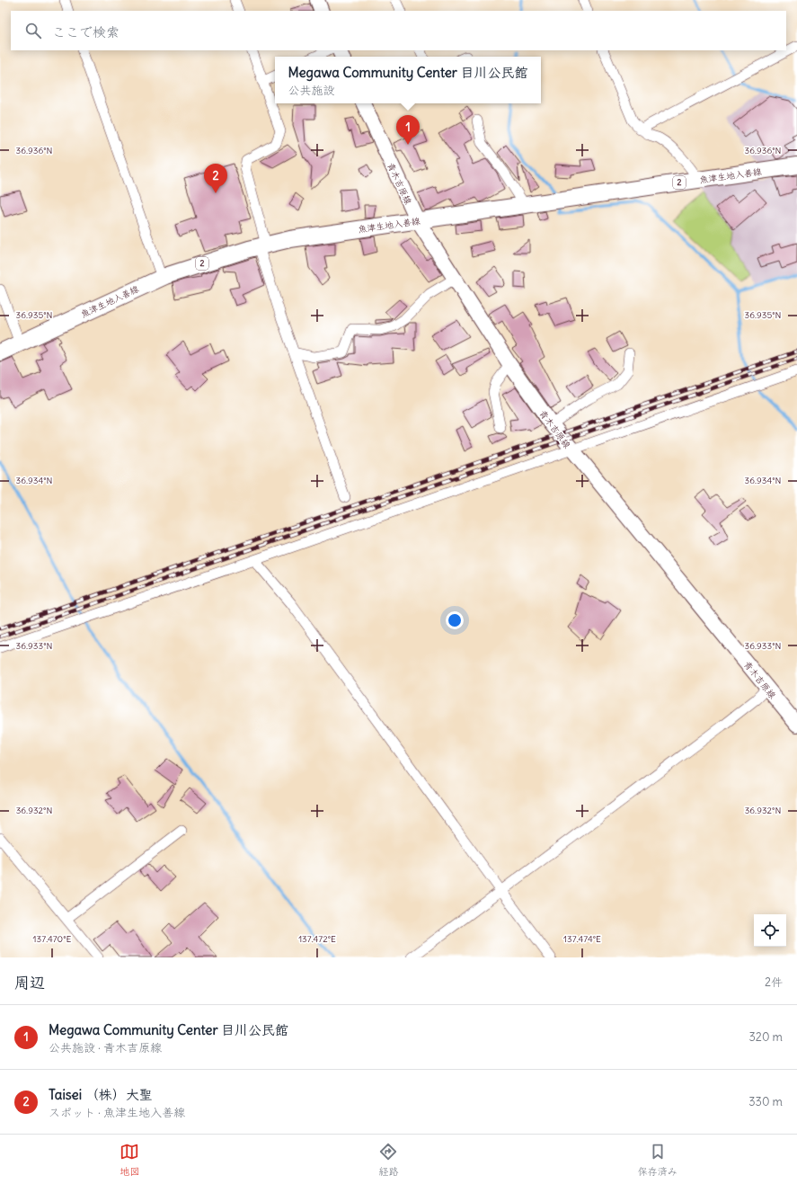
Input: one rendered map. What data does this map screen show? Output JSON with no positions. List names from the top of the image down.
{
  "streets": {
    "main road": ["魚津生地入善線", "2", "青木吉原線"]
  },
  "crossings": [
    ["魚津生地入善線", "青木吉原線"]
  ],
  "page": {
    "search": "ここで検索",
    "popup": ["Megawa Community Center 目川公民館", "公共施設"],
    "pins": ["1", "2"],
    "heading": ["周辺", "2件"],
    "list": [
      {
        "mark": "1",
        "name": "Megawa Community Center 目川公民館",
        "note": "公共施設 · 青木吉原線",
        "value": "320 m"
      },
      {
        "mark": "2",
        "name": "Taisei （株）大聖",
        "note": "スポット · 魚津生地入善線",
        "value": "330 m"
      }
    ],
    "nav": ["地図", "経路", "保存済み"]
  },
  "coordinates": [
    "36.936°N",
    "36.935°N",
    "36.934°N",
    "36.933°N",
    "36.932°N",
    "137.470°E",
    "137.472°E",
    "137.474°E"
  ]
}
